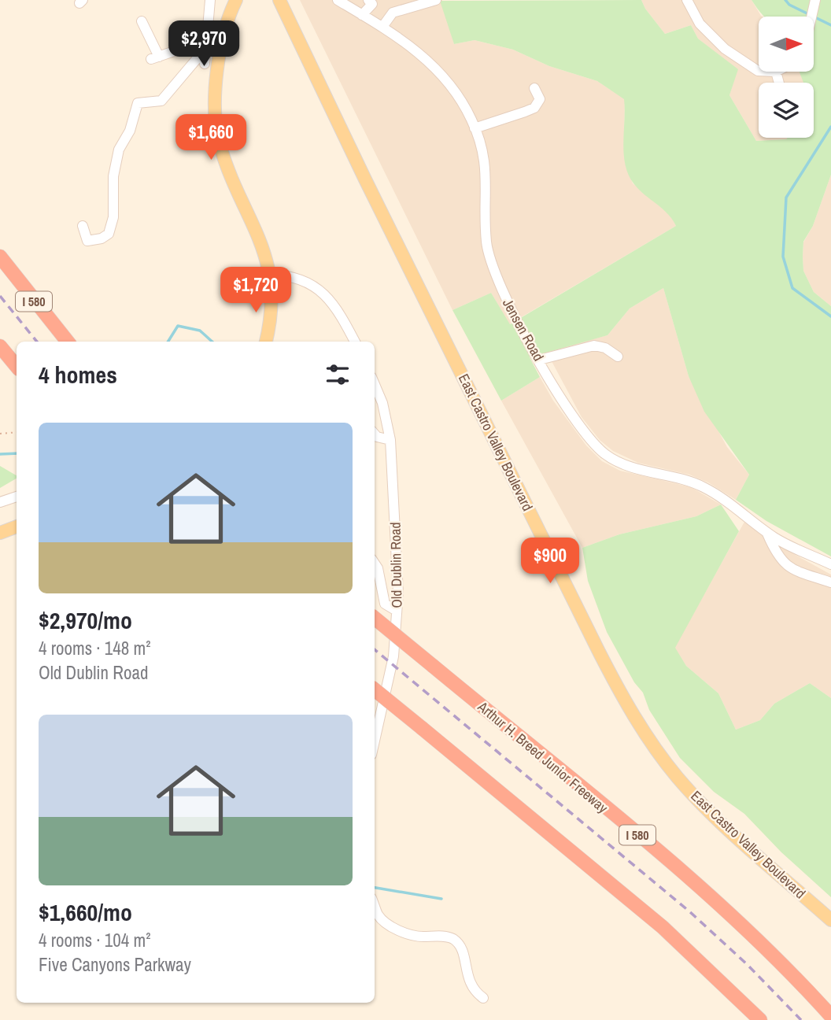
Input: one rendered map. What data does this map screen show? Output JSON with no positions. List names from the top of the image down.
{
  "streets": {
    "highway": ["I 580", "Arthur H. Breed Junior Freeway"],
    "main road": ["East Castro Valley Boulevard"],
    "street": ["Jensen Road", "Old Dublin Road"]
  },
  "north": "right",
  "page": {
    "price": [
      "$2,970",
      "$1,660",
      "$1,720",
      "$900"
    ],
    "heading": "4 homes",
    "list": [
      {
        "name": "$2,970/mo",
        "note": "4 rooms · 148 m² · Old Dublin Road"
      },
      {
        "name": "$1,660/mo",
        "note": "4 rooms · 104 m² · Five Canyons Parkway"
      }
    ]
  }
}
